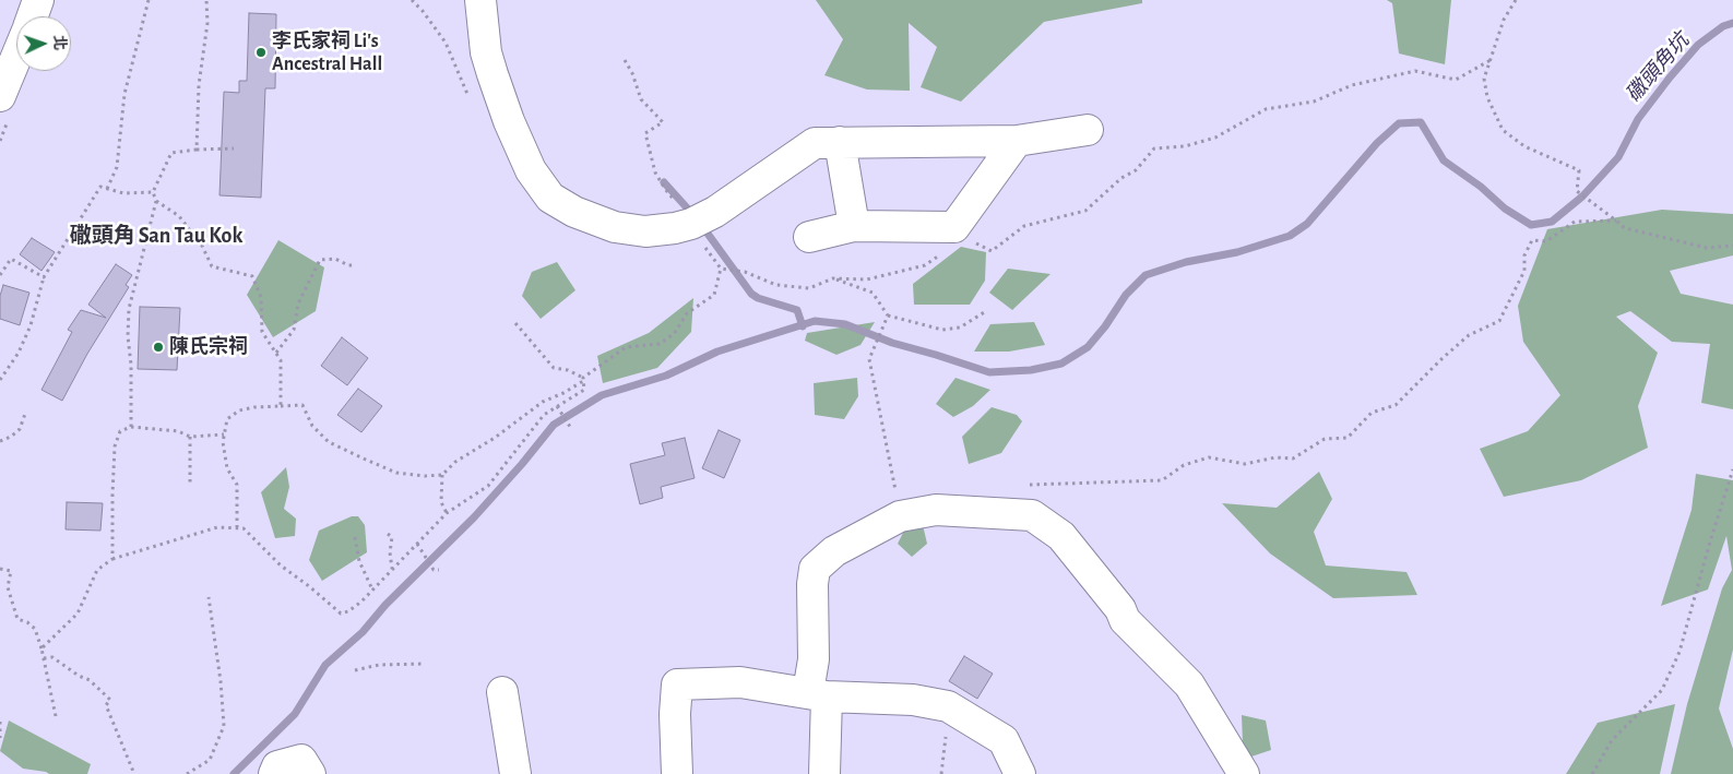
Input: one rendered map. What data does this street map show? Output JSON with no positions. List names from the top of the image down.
{
  "districts": ["䃟頭角 San Tau Kok"],
  "water": ["䃟頭角坑"],
  "places": ["李氏家祠 Li's Ancestral Hall", "陳氏宗祠"],
  "north": "right"
}
